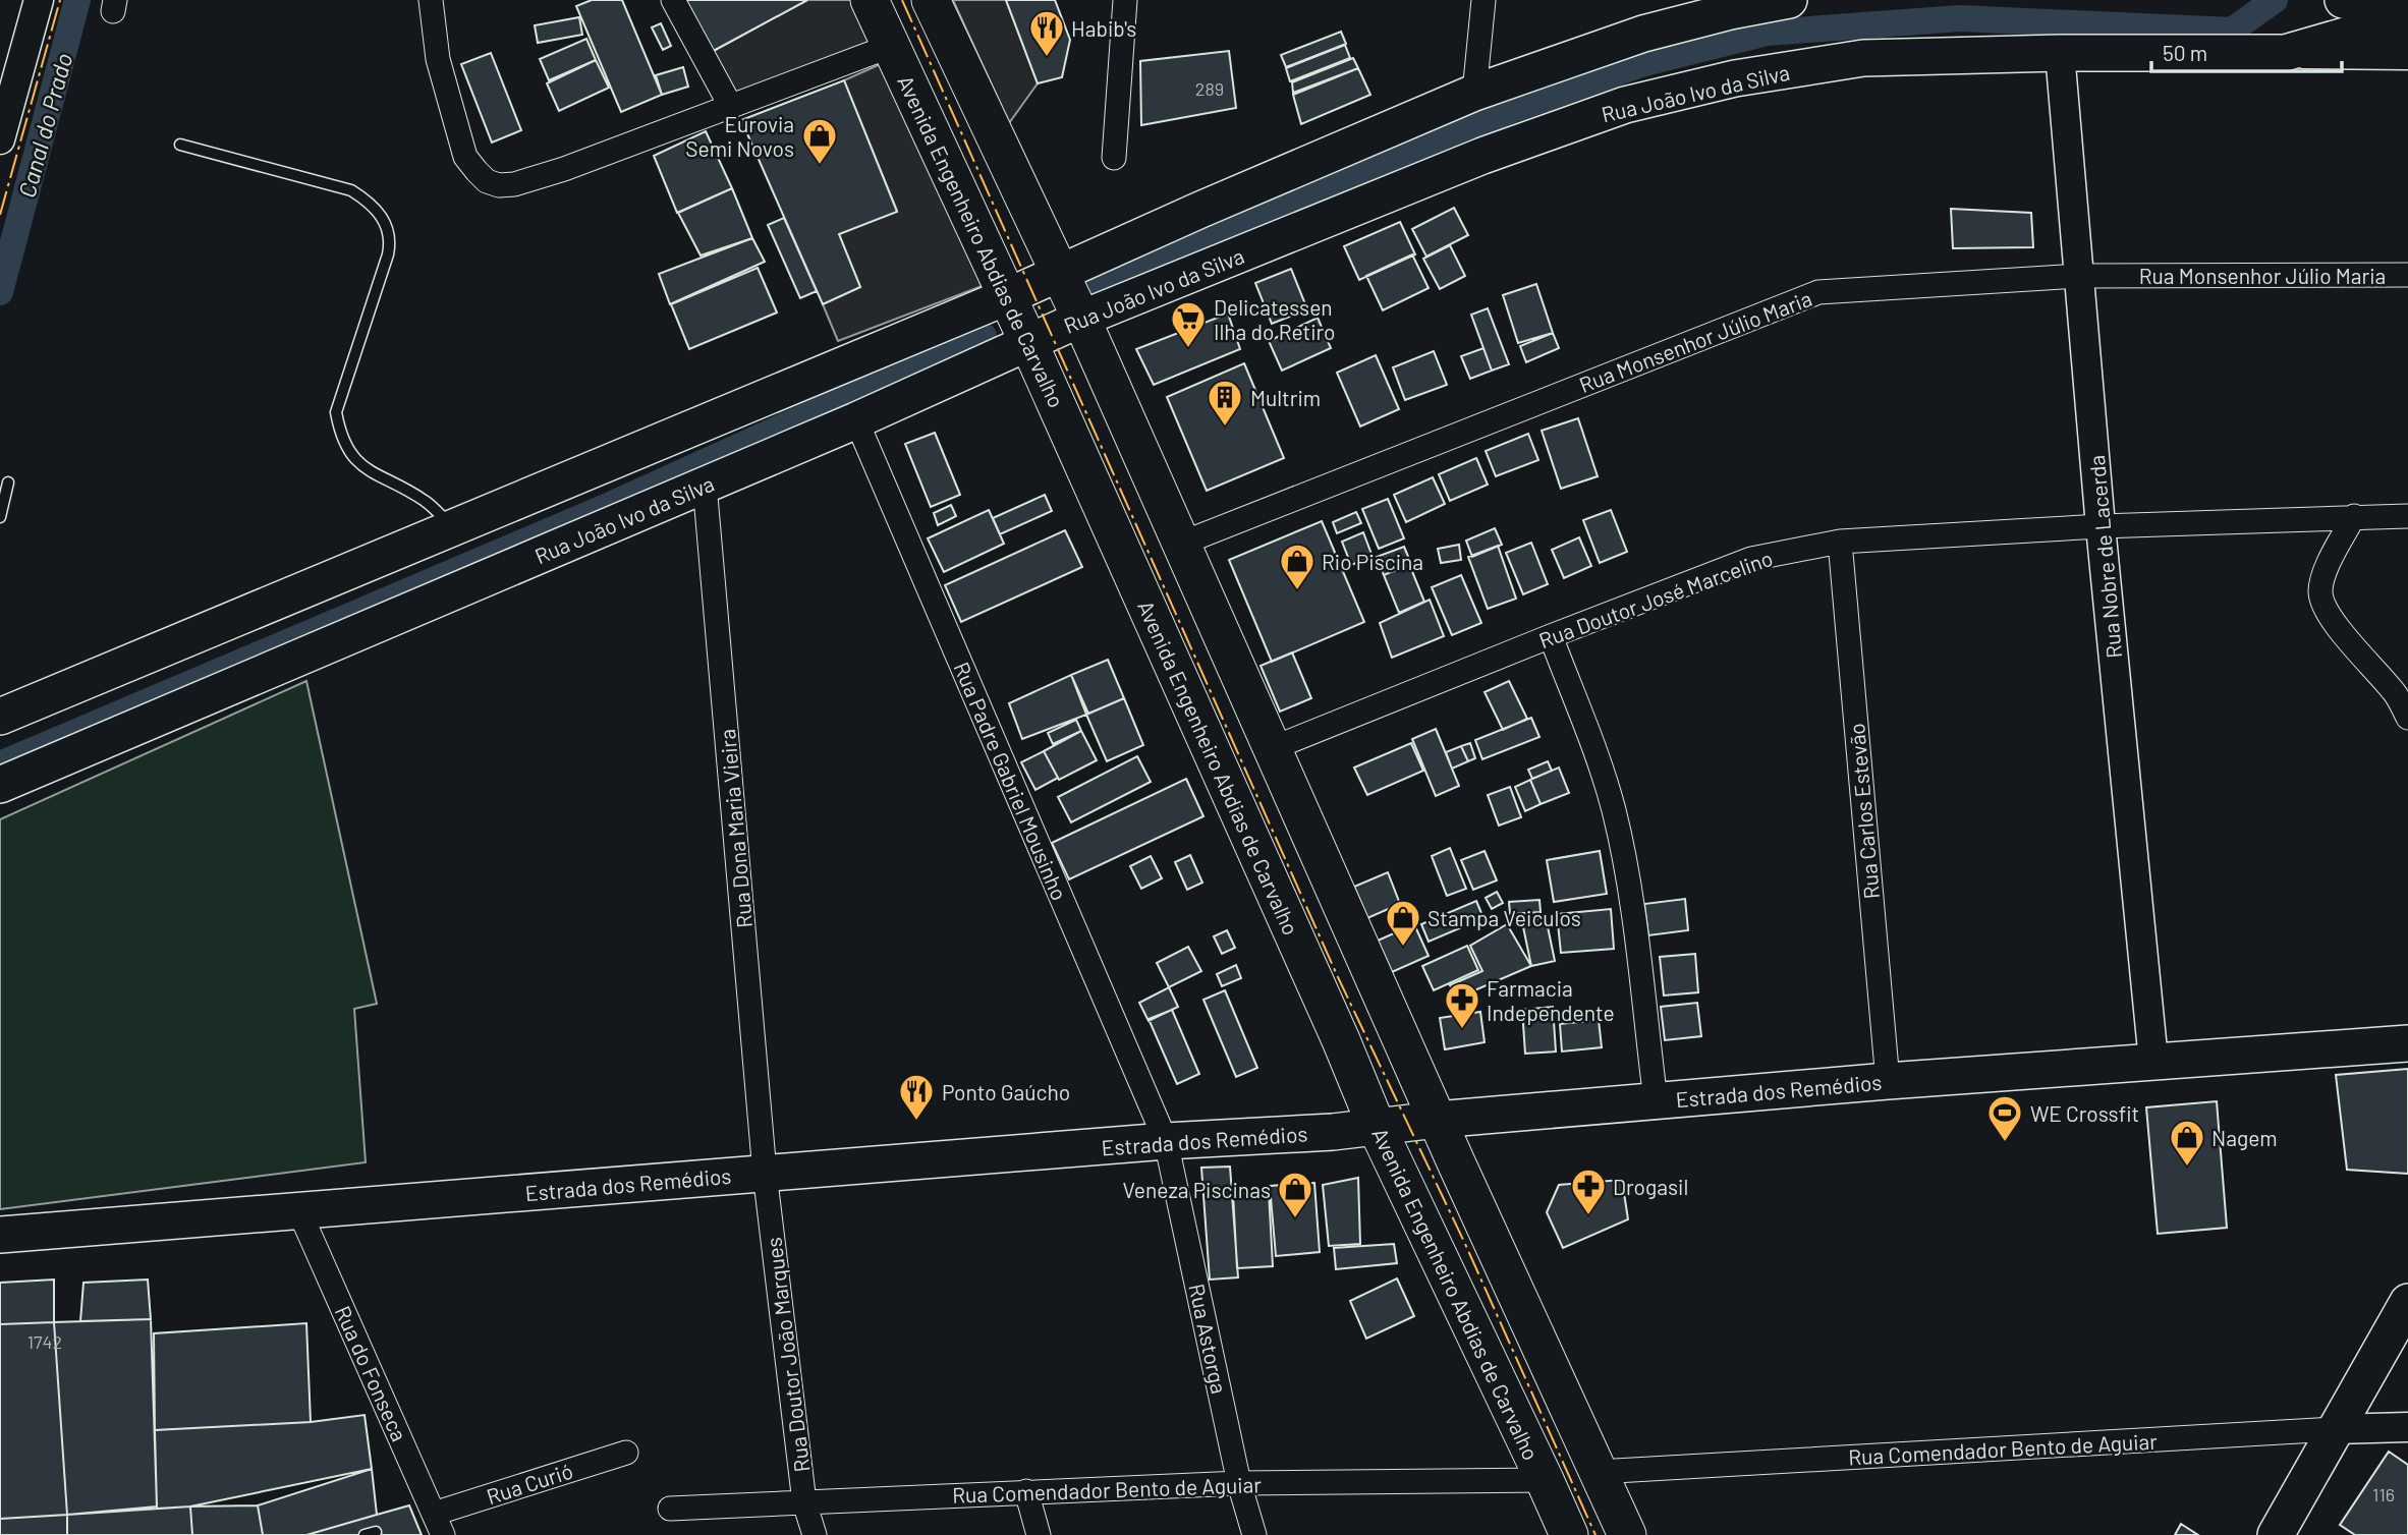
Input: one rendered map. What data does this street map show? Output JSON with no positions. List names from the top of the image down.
{
  "streets": {
    "highway": ["Avenida Engenheiro Abdias de Carvalho"],
    "main road": ["Rua João Ivo da Silva", "Estrada dos Remédios"],
    "street": [
      "Rua Monsenhor Júlio Maria",
      "Rua Nobre de Lacerda",
      "Rua Doutor José Marcelino",
      "Rua Padre Gabriel Mousinho",
      "Rua Carlos Estevão",
      "Rua Dona Maria Vieira",
      "Rua Astorga",
      "Rua Doutor João Marques",
      "Rua do Fonseca",
      "Rua Comendador Bento de Aguiar",
      "Rua Curió"
    ]
  },
  "crossings": [
    ["Rua João Ivo da Silva", "Avenida Engenheiro Abdias de Carvalho"],
    ["Rua João Ivo da Silva", "Rua Nobre de Lacerda"],
    ["Rua João Ivo da Silva", "Rua Padre Gabriel Mousinho"],
    ["Rua João Ivo da Silva", "Rua Dona Maria Vieira"],
    ["Avenida Engenheiro Abdias de Carvalho", "Estrada dos Remédios"],
    ["Avenida Engenheiro Abdias de Carvalho", "Rua Comendador Bento de Aguiar"],
    ["Rua Monsenhor Júlio Maria", "Rua Nobre de Lacerda"],
    ["Rua Nobre de Lacerda", "Rua Doutor José Marcelino"],
    ["Rua Nobre de Lacerda", "Estrada dos Remédios"],
    ["Rua Doutor José Marcelino", "Rua Carlos Estevão"],
    ["Rua Padre Gabriel Mousinho", "Estrada dos Remédios"],
    ["Rua Padre Gabriel Mousinho", "Rua Astorga"],
    ["Rua Carlos Estevão", "Estrada dos Remédios"],
    ["Rua Dona Maria Vieira", "Estrada dos Remédios"],
    ["Rua Dona Maria Vieira", "Rua Doutor João Marques"],
    ["Estrada dos Remédios", "Rua Astorga"],
    ["Estrada dos Remédios", "Rua Doutor João Marques"],
    ["Estrada dos Remédios", "Rua do Fonseca"],
    ["Rua Astorga", "Rua Comendador Bento de Aguiar"],
    ["Rua Doutor João Marques", "Rua Comendador Bento de Aguiar"],
    ["Rua do Fonseca", "Rua Curió"]
  ],
  "water": ["Canal do Prado"],
  "places": {
    "restaurant": ["Habib's", "Ponto Gaúcho"],
    "shop": [
      "Eurovia Semi Novos",
      "Rio Piscina",
      "Stampa Veiculos",
      "Nagem",
      "Veneza Piscinas"
    ],
    "supermarket": ["Delicatessen Ilha do Retiro"],
    "building": ["Multrim"],
    "pharmacy": ["Farmacia Independente", "Drogasil"],
    "sports": ["WE Crossfit"]
  },
  "house_numbers": ["289", "1742", "116"],
  "scale_bar": "50 m"
}
